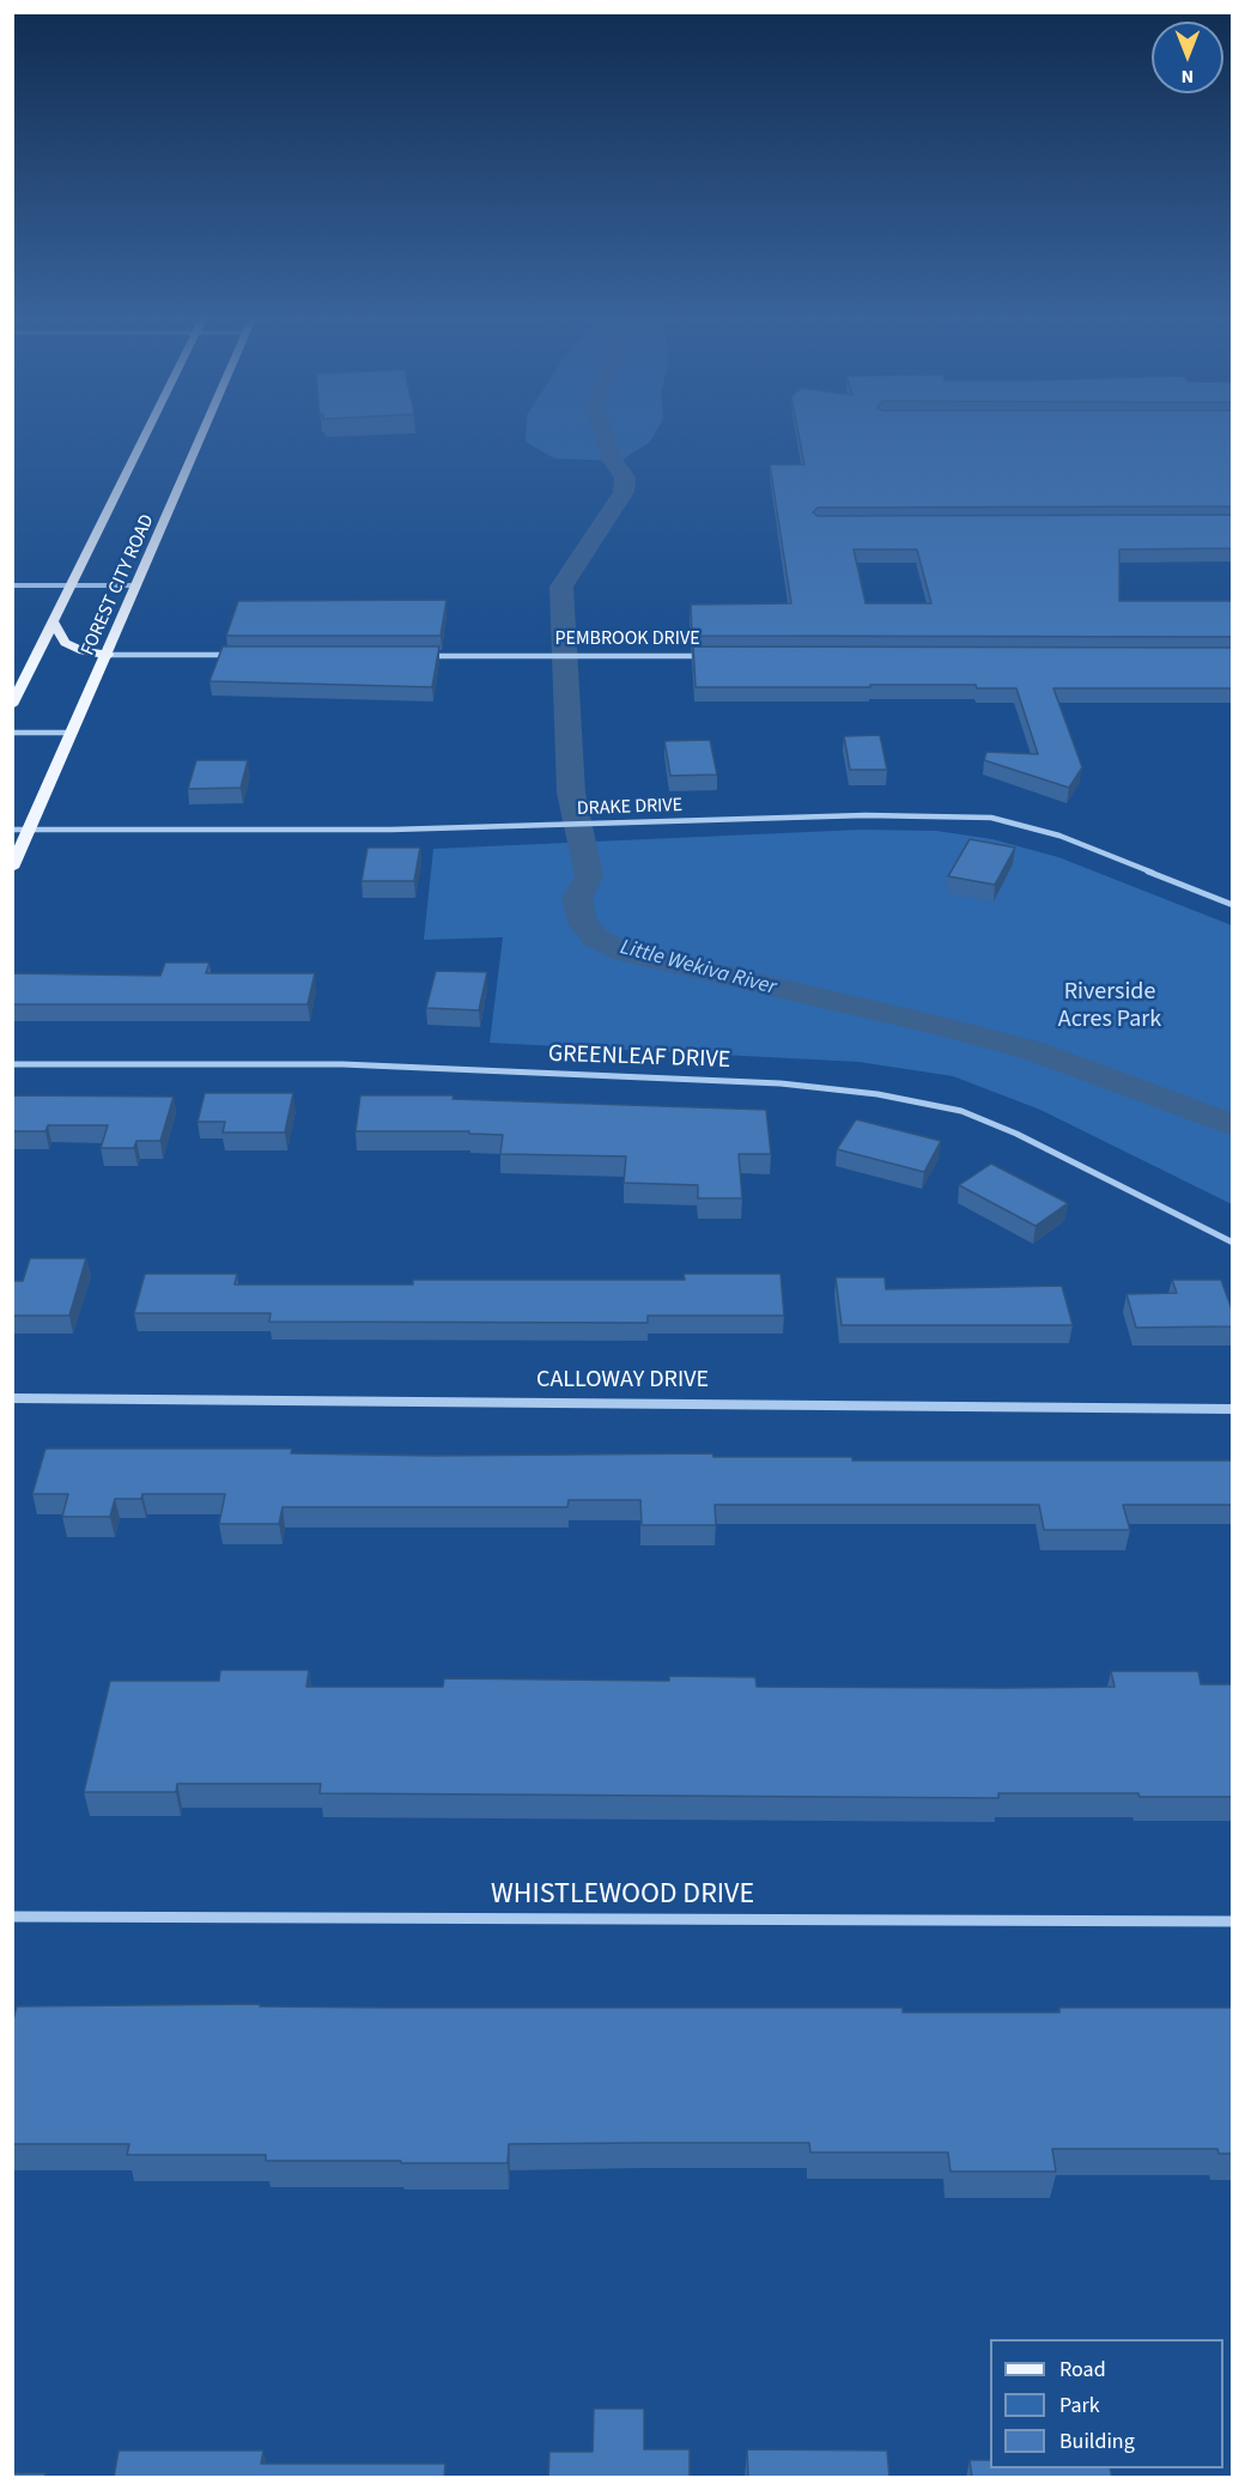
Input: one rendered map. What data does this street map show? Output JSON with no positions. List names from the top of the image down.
{
  "streets": {
    "main road": ["FOREST CITY ROAD"],
    "street": [
      "PEMBROOK DRIVE",
      "DRAKE DRIVE",
      "GREENLEAF DRIVE",
      "CALLOWAY DRIVE",
      "WHISTLEWOOD DRIVE"
    ]
  },
  "crossings": [
    ["FOREST CITY ROAD", "DRAKE DRIVE"]
  ],
  "water": ["Little Wekiva River"],
  "parks": ["Riverside Acres Park"],
  "legend": ["Road", "Park", "Building"],
  "north": "bottom"
}
